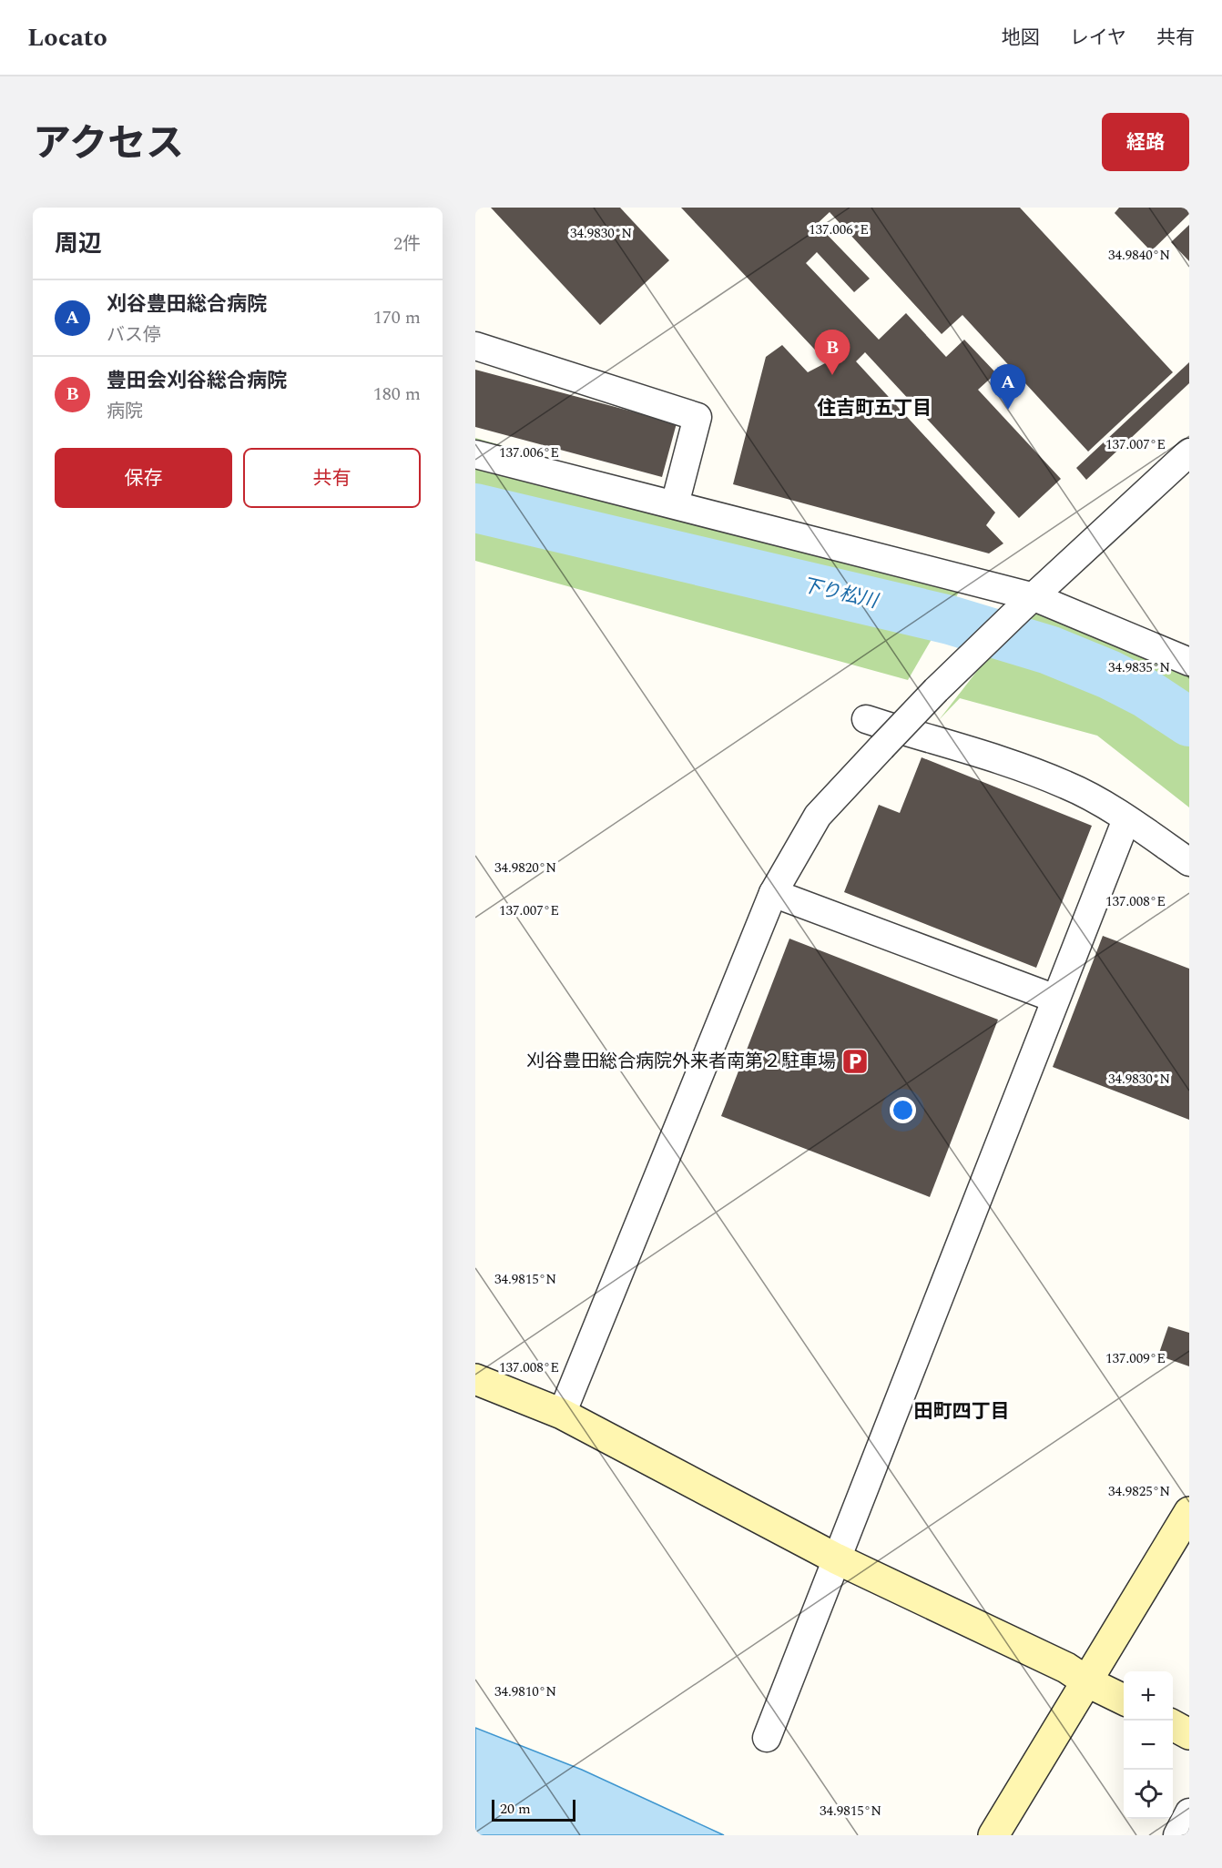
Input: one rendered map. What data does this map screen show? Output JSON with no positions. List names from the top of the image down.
{
  "districts": ["住吉町五丁目", "田町四丁目"],
  "water": ["下り松川"],
  "places": {
    "parking": ["刈谷豊田総合病院外来者南第２駐車場"]
  },
  "scale_bar": "20 m",
  "page": {
    "header": "Locato",
    "nav": ["地図", "レイヤ", "共有"],
    "title": "アクセス",
    "buttons": [
      "経路",
      ["保存", "共有"]
    ],
    "heading": ["周辺", "2件"],
    "list": [
      {
        "mark": "A",
        "name": "刈谷豊田総合病院",
        "note": "バス停",
        "value": "170 m"
      },
      {
        "mark": "B",
        "name": "豊田会刈谷総合病院",
        "note": "病院",
        "value": "180 m"
      }
    ],
    "pins": ["B", "A"],
    "map_buttons": ["+", "−"],
    "scale": "20 m"
  },
  "coordinates": [
    "137.006°E",
    "34.9830°N",
    "34.9840°N",
    "137.007°E",
    "34.9835°N",
    "34.9820°N",
    "137.008°E",
    "34.9815°N",
    "137.009°E",
    "34.9825°N",
    "34.9810°N"
  ]
}
